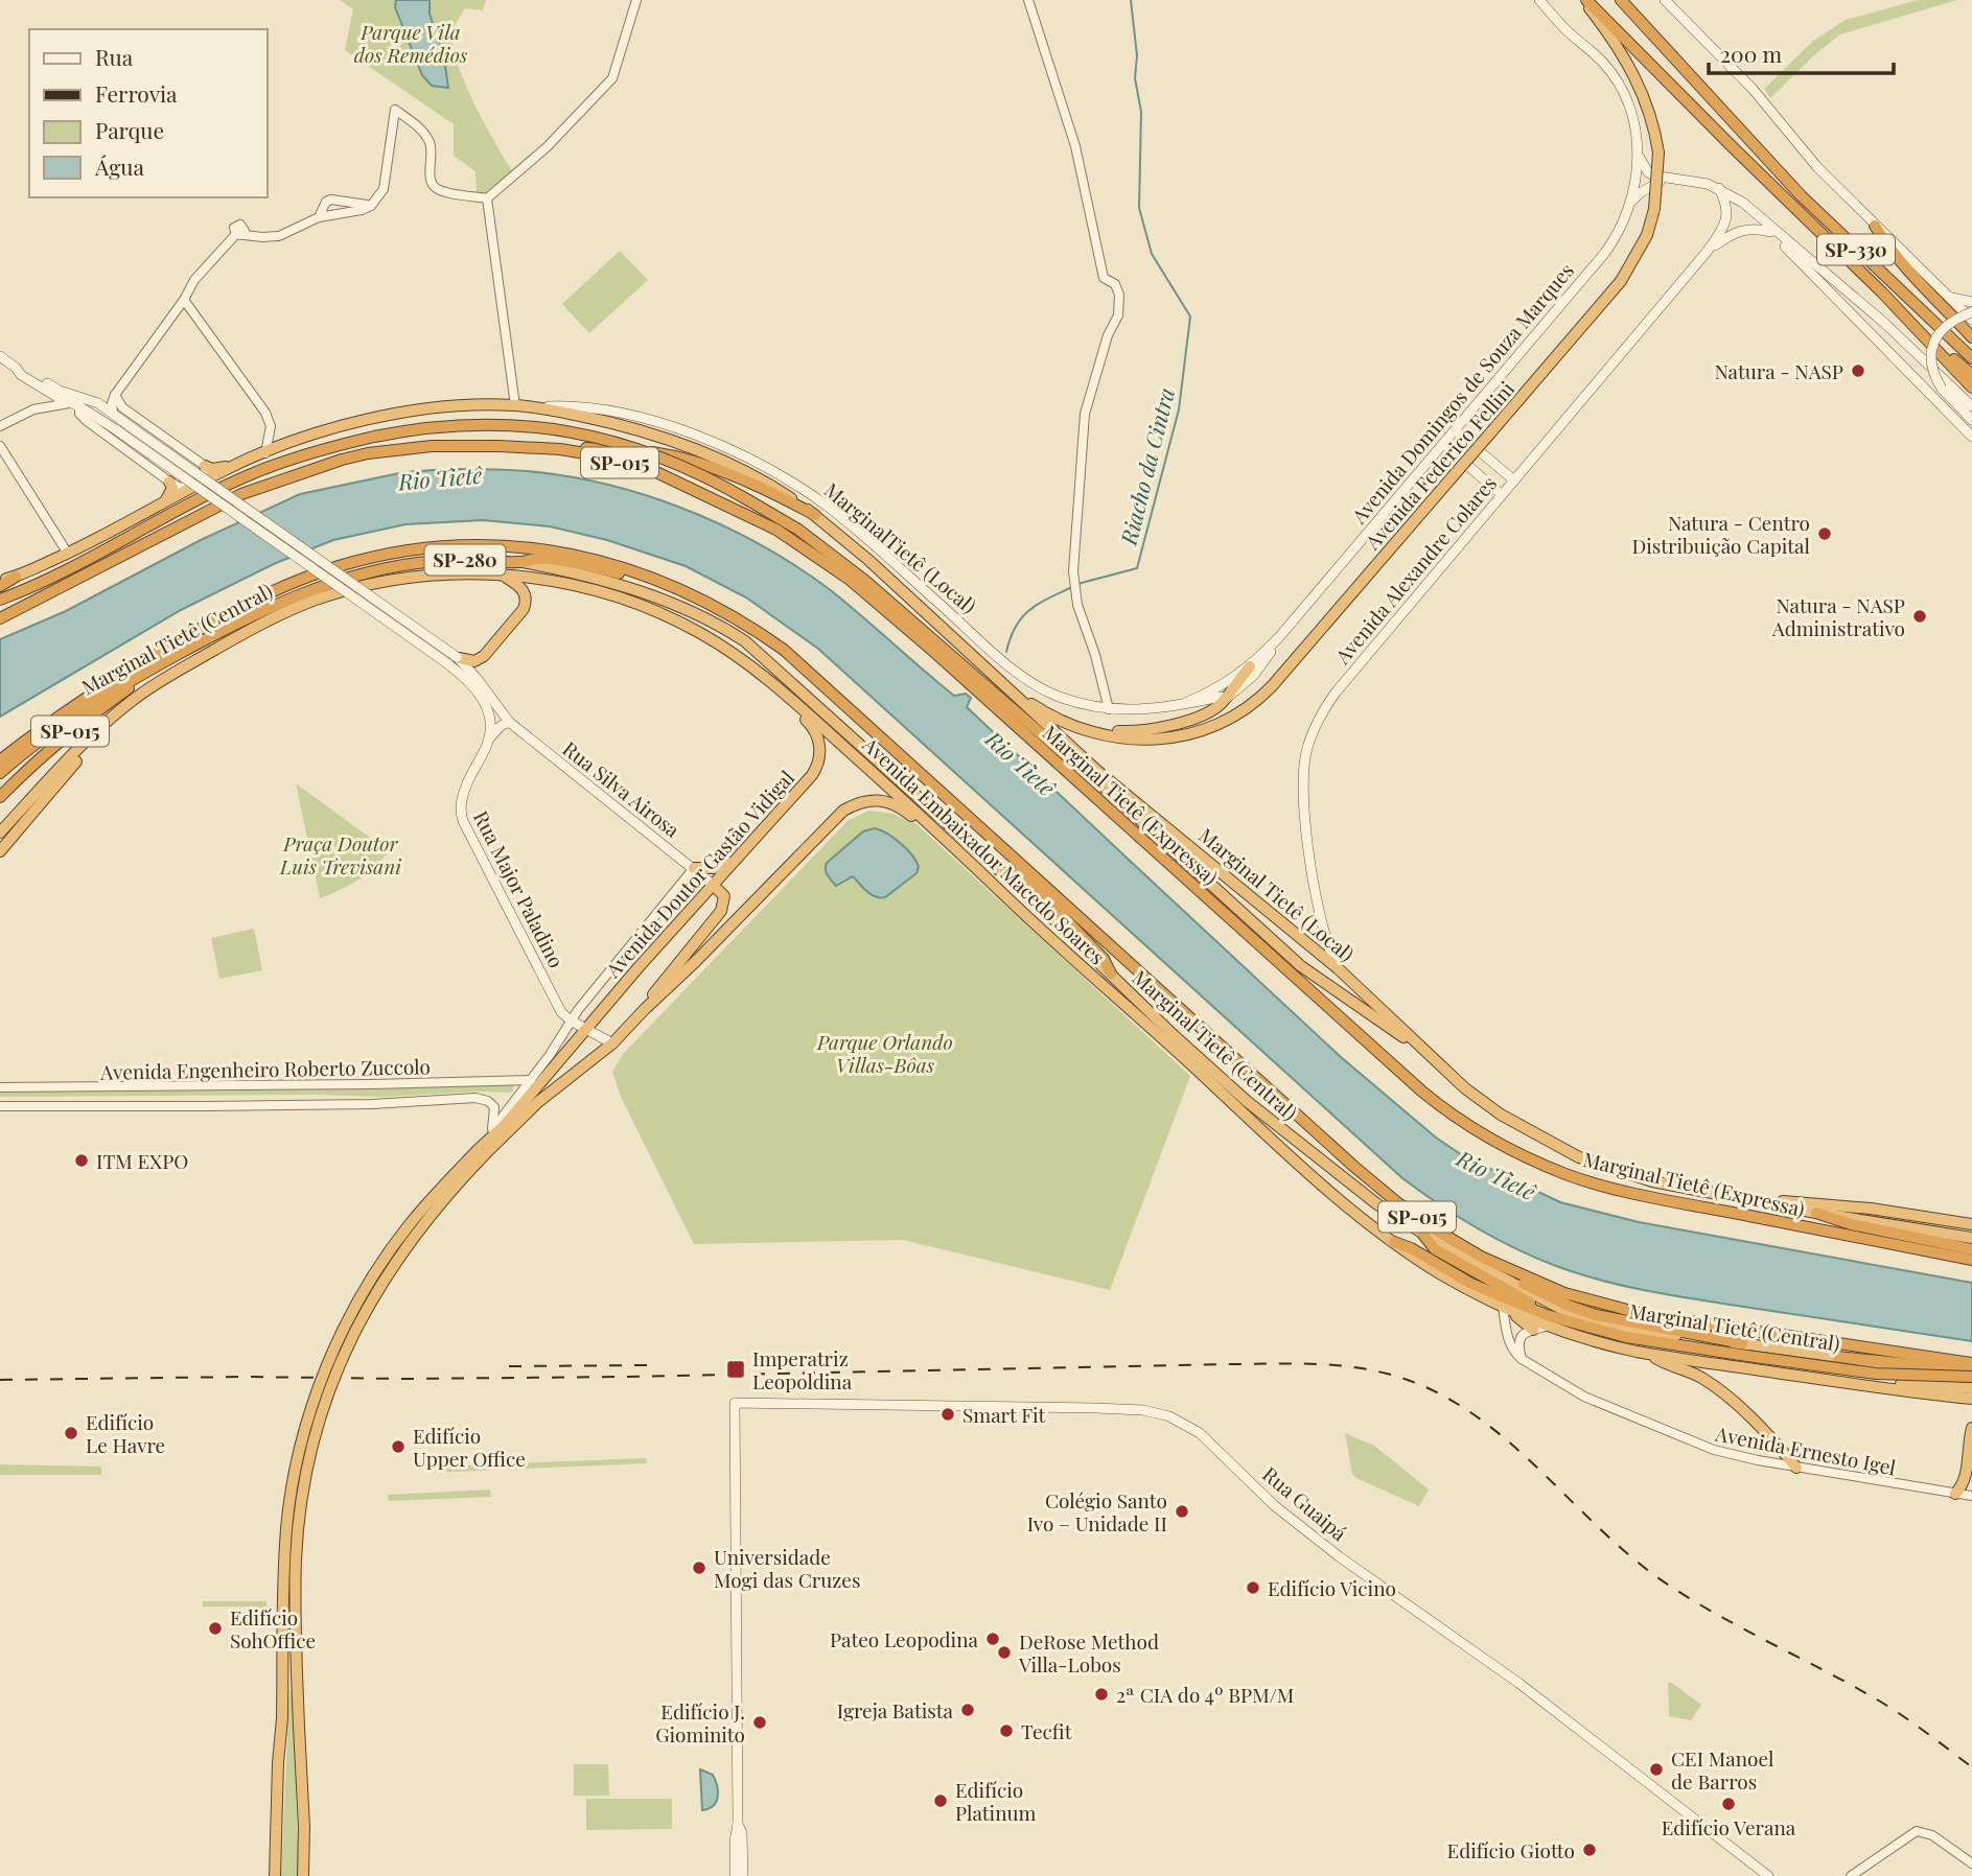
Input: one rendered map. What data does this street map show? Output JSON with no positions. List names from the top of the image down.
{
  "streets": {
    "highway": [
      "SP-330",
      "SP-015",
      "Avenida Federico Fellini",
      "SP-280",
      "Marginal Tietê (Central)",
      "Marginal Tietê (Expressa)",
      "Avenida Embaixador Macedo Soares",
      "Avenida Doutor Gastão Vidigal",
      "Marginal Tietê (Local)"
    ],
    "main road": [
      "Avenida Domingos de Souza Marques",
      "MarginalTietê (Local)",
      "Avenida Alexandre Colares",
      "Rua Silva Airosa",
      "Rua Major Paladino",
      "Rua Guaipá"
    ],
    "street": ["Avenida Engenheiro Roberto Zuccolo", "Avenida Ernesto Igel"]
  },
  "crossings": [
    ["SP-330", "Avenida Federico Fellini"],
    ["Avenida Domingos de Souza Marques", "MarginalTietê (Local)"],
    ["SP-015", "Marginal Tietê (Central)"],
    ["Avenida Federico Fellini", "Marginal Tietê (Local)"],
    ["MarginalTietê (Local)", "Marginal Tietê (Local)"],
    ["Avenida Alexandre Colares", "Marginal Tietê (Local)"],
    ["Rua Silva Airosa", "Avenida Doutor Gastão Vidigal"],
    ["Avenida Embaixador Macedo Soares", "Avenida Doutor Gastão Vidigal"],
    ["Avenida Doutor Gastão Vidigal", "Rua Major Paladino"]
  ],
  "water": ["Riacho da Cintra", "Rio Tietê"],
  "parks": ["Parque Vila dos Remédios", "Praça Doutor Luis Trevisani", "Parque Orlando Villas-Bôas"],
  "places": {
    "other": [
      "Natura - NASP",
      "Natura - Centro Distribuição Capital",
      "Natura - NASP Administrativo",
      "ITM EXPO",
      "Smart Fit",
      "Edifício Le Havre",
      "Edifício Upper Office",
      "Colégio Santo Ivo – Unidade II",
      "Universidade Mogi das Cruzes",
      "Edifício Vicino",
      "Edifício SohOffice",
      "Pateo Leopodina",
      "DeRose Method Villa-Lobos",
      "2ª CIA do 4º BPM/M",
      "Igreja Batista",
      "Edifício J. Giominito",
      "Tecfit",
      "CEI Manoel de Barros",
      "Edifício Platinum",
      "Edifício Verana",
      "Edifício Giotto"
    ],
    "transit": ["Imperatriz Leopoldina"]
  },
  "legend": [
    "Rua",
    "Ferrovia",
    "Parque",
    "Água"
  ],
  "scale_bar": "200 m"
}
